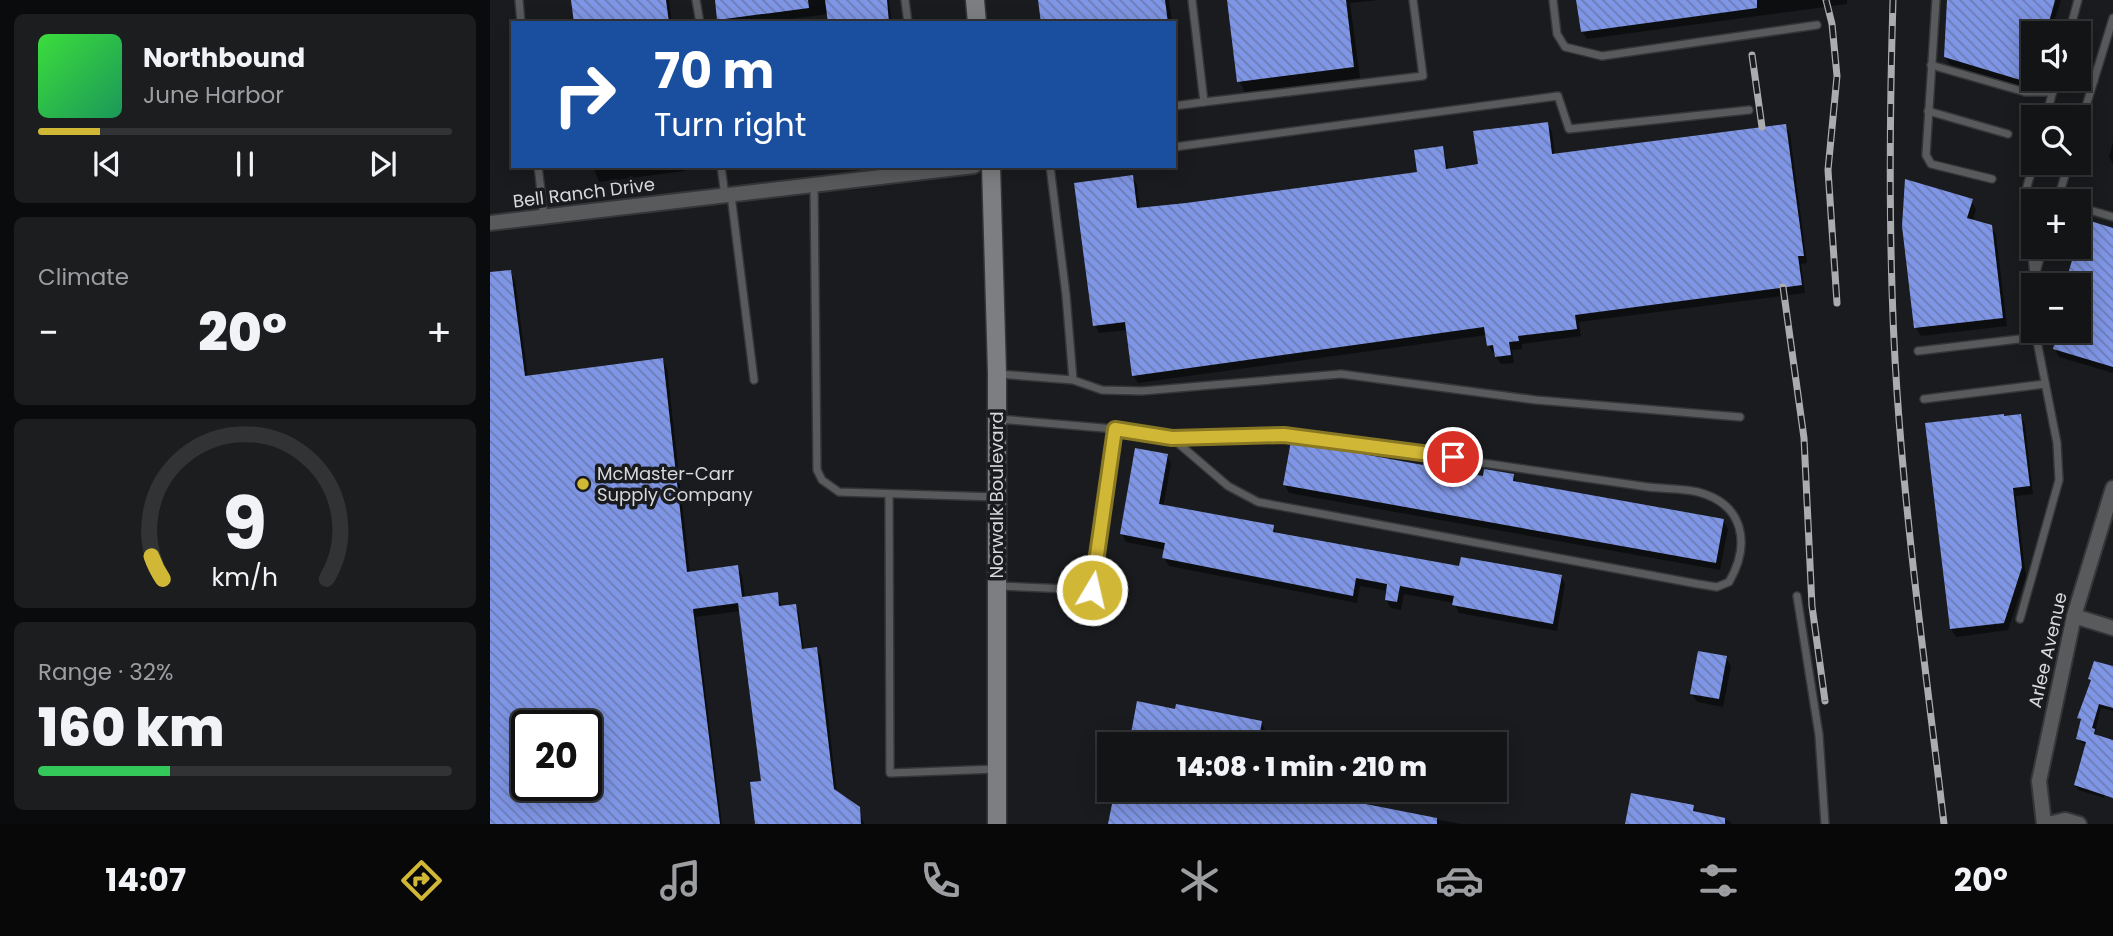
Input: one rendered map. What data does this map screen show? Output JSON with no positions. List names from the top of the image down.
{
  "streets": {
    "main road": ["Norwalk Boulevard"],
    "street": ["Bell Ranch Drive", "Arlee Avenue"]
  },
  "places": ["McMaster-Carr Supply Company"],
  "page": {
    "map_buttons": ["+", "−"],
    "turn": ["70 m", "Turn right"],
    "song": ["Northbound", "June Harbor"],
    "tile": [
      "Climate",
      ["Range · 32%", "160 km"]
    ],
    "heat": ["−", "20°", "+"],
    "limit": "20",
    "trip": "14:08 · 1 min · 210 m",
    "tabs": ["14:07", "20°"],
    "gauge": ["9", "km/h"]
  }
}
